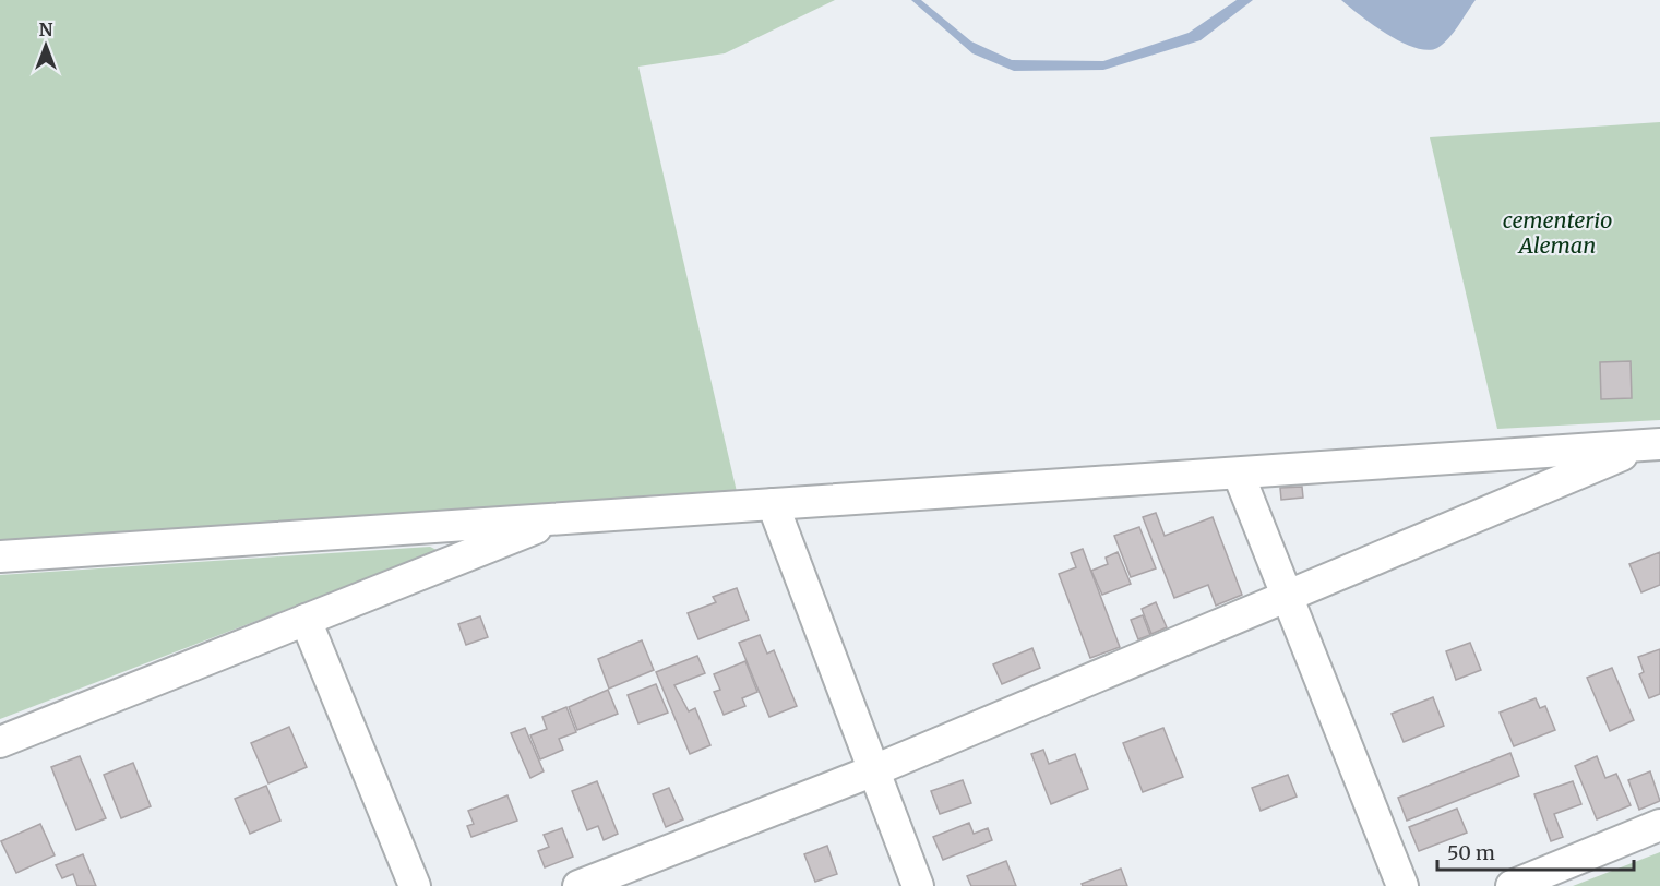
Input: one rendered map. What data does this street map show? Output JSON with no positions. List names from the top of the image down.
{
  "parks": ["cementerio Aleman"],
  "scale_bar": "50 m",
  "north": "top"
}
